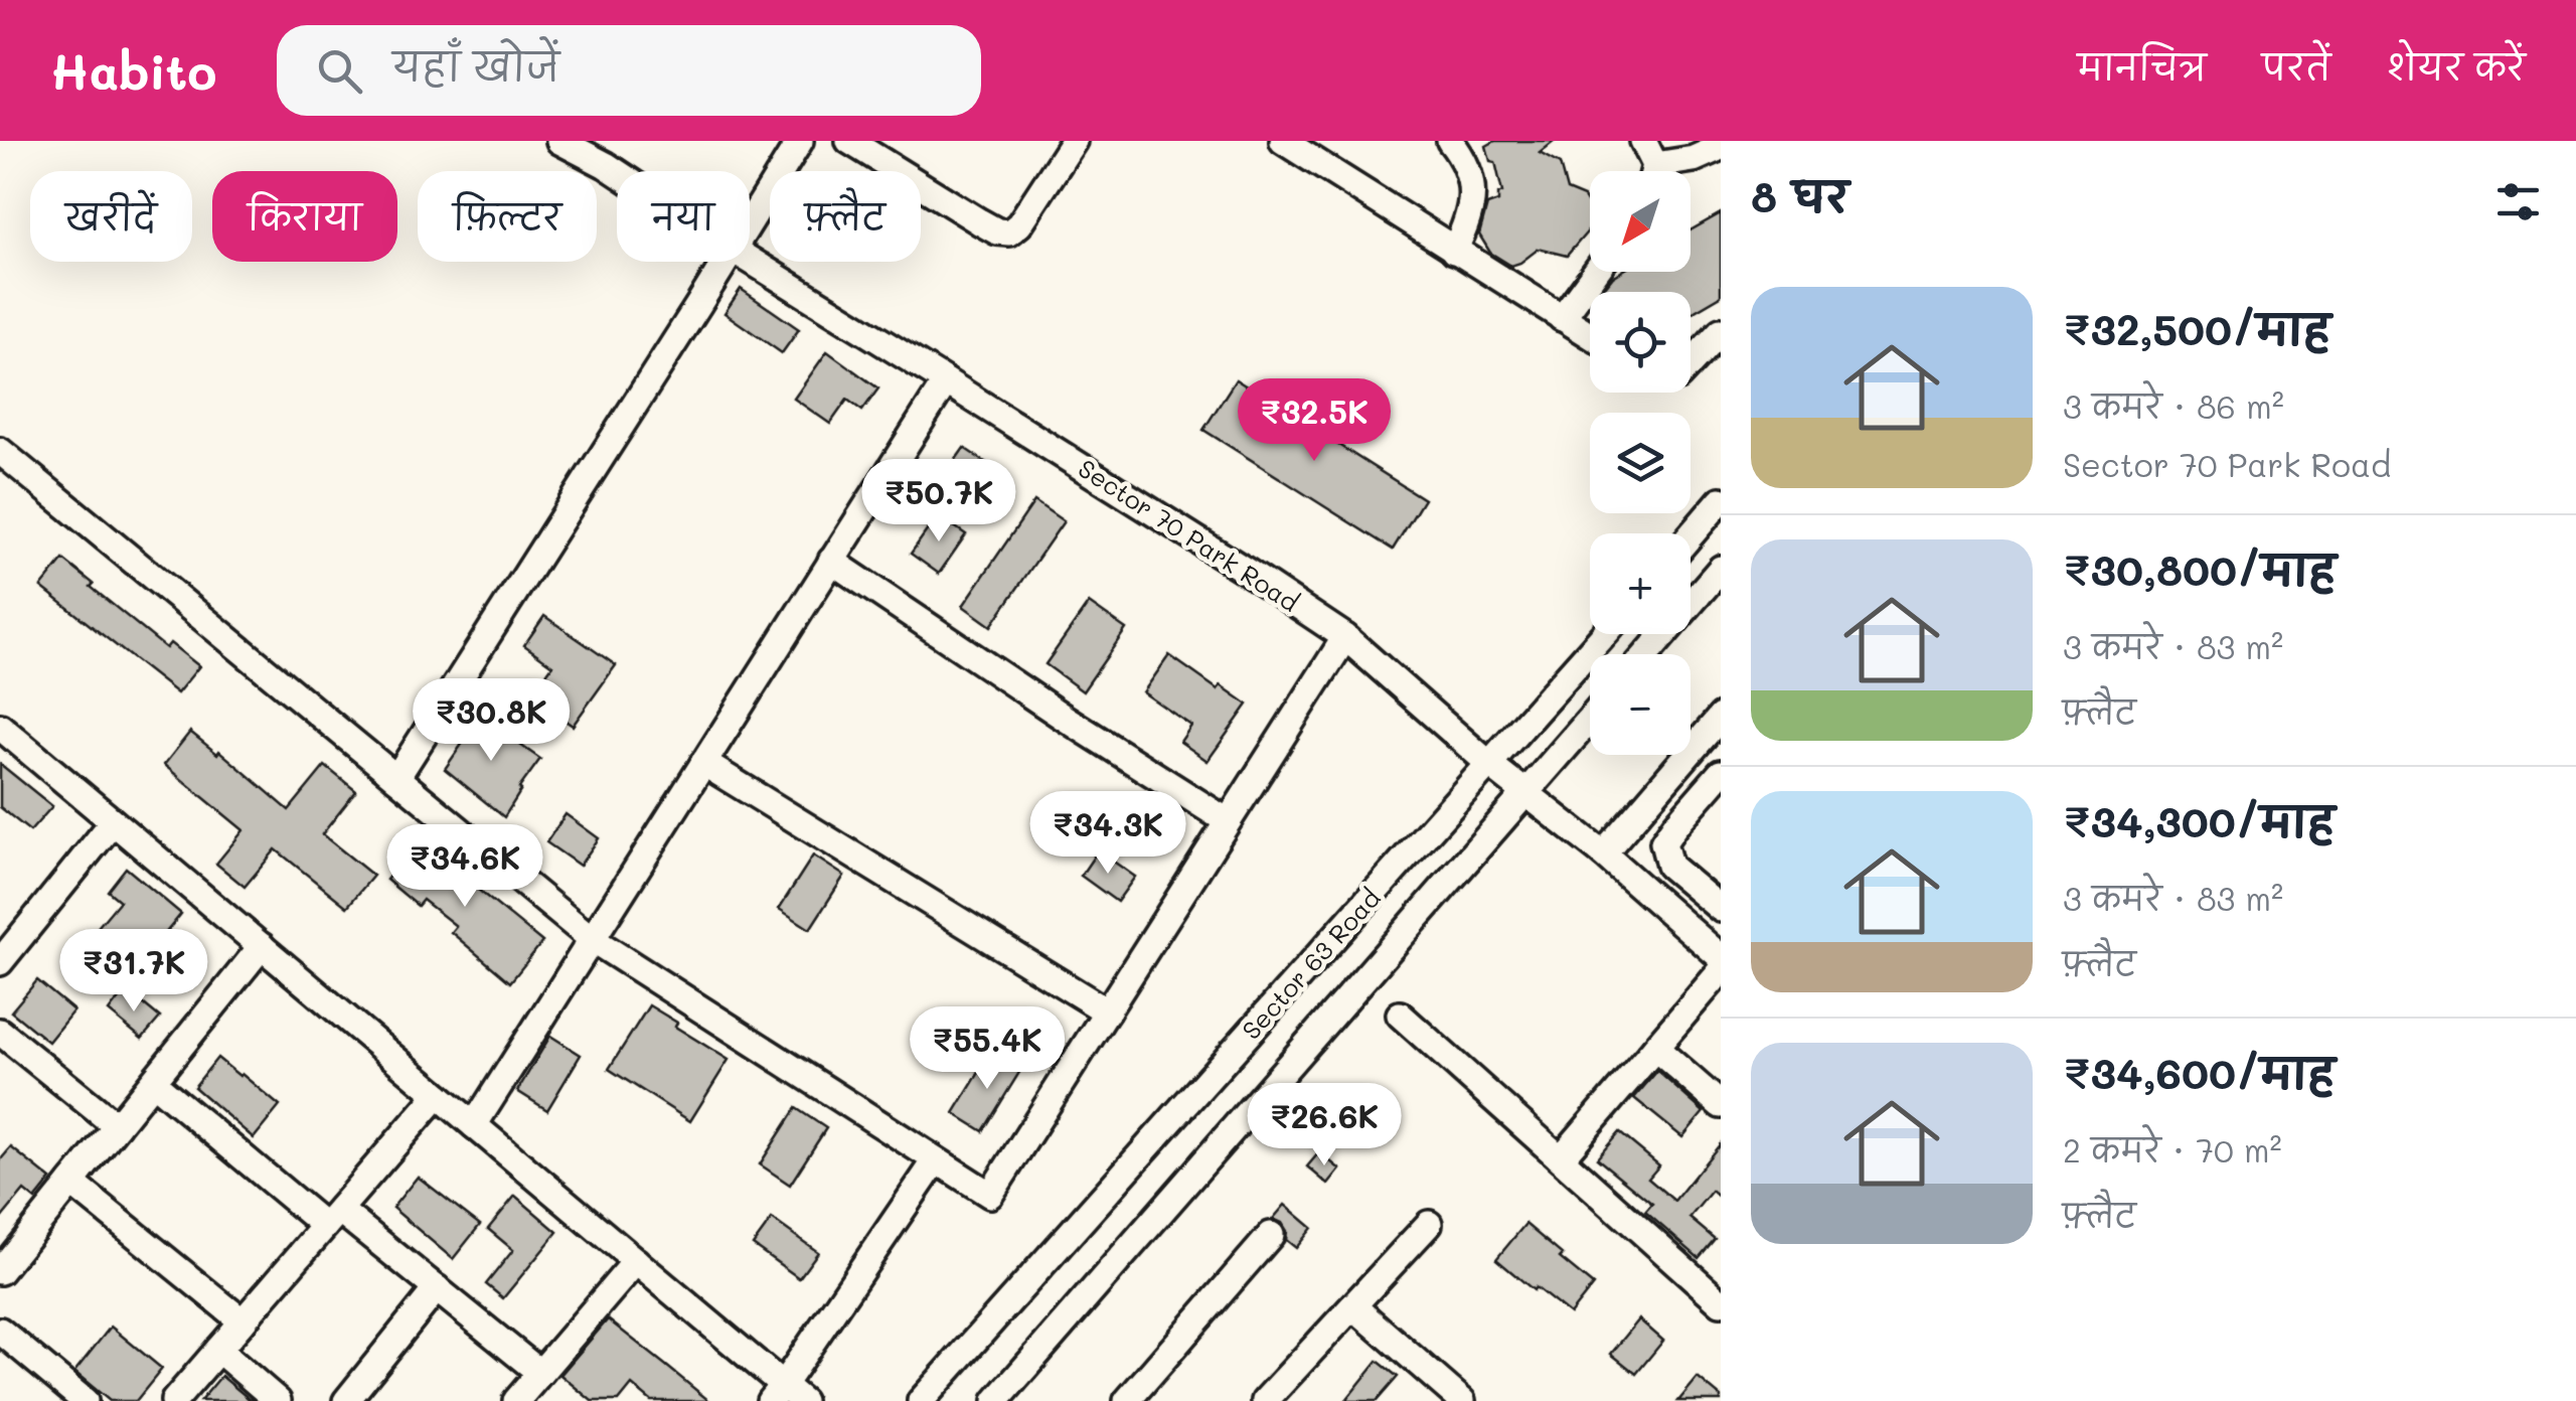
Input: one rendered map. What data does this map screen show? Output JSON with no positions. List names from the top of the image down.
{
  "streets": {
    "street": ["Sector 70 Park Road", "Sector 63 Road"]
  },
  "crossings": [
    ["Sector 70 Park Road", "Sector 63 Road"]
  ],
  "north": "bottom left",
  "page": {
    "header": "Habito",
    "search": "यहाँ खोजें",
    "nav": ["मानचित्र", "परतें", "शेयर करें"],
    "heading": "8 घर",
    "map_buttons": ["+", "−"],
    "chip": [
      "खरीदें",
      "किराया",
      "फ़िल्टर",
      "नया",
      "फ़्लैट"
    ],
    "list": [
      {
        "name": "₹32,500/माह",
        "note": "3 कमरे · 86 m² · Sector 70 Park Road"
      },
      {
        "name": "₹30,800/माह",
        "note": "3 कमरे · 83 m² · फ़्लैट"
      },
      {
        "name": "₹34,300/माह",
        "note": "3 कमरे · 83 m² · फ़्लैट"
      },
      {
        "name": "₹34,600/माह",
        "note": "2 कमरे · 70 m² · फ़्लैट"
      }
    ],
    "price": [
      "₹32.5K",
      "₹50.7K",
      "₹30.8K",
      "₹34.3K",
      "₹34.6K",
      "₹31.7K",
      "₹55.4K",
      "₹26.6K"
    ]
  }
}
